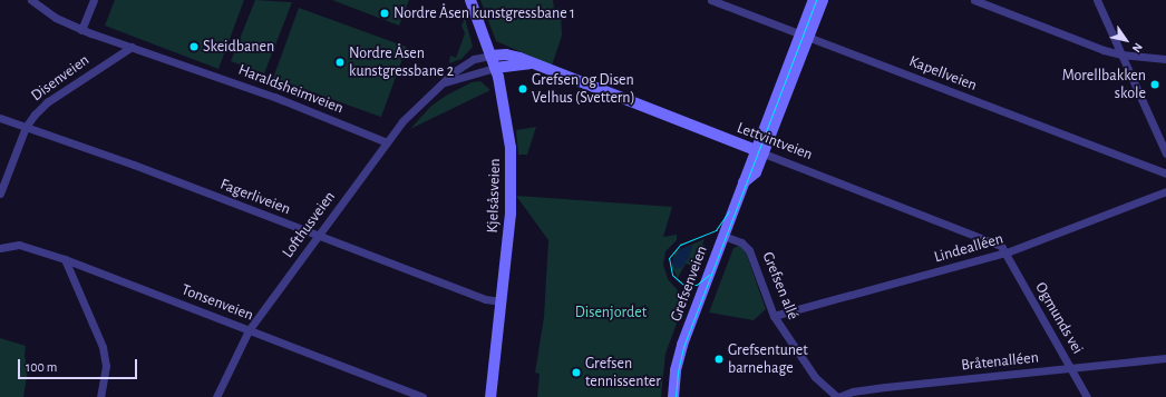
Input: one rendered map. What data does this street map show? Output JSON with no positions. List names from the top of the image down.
{
  "streets": {
    "street": [
      "Kapellveien",
      "Disenveien",
      "Haraldsheimveien",
      "Lettvintveien",
      "Kjelsåsveien",
      "Fagerliveien",
      "Lofthusveien",
      "Lindealléen",
      "Grefsenveien",
      "Grefsen allé",
      "Tonsenveien",
      "Ogmunds vei",
      "Bråtenalléen"
    ]
  },
  "crossings": [
    ["Kapellveien", "Grefsenveien"],
    ["Disenveien", "Haraldsheimveien"],
    ["Disenveien", "Fagerliveien"],
    ["Haraldsheimveien", "Lofthusveien"],
    ["Lettvintveien", "Kjelsåsveien"],
    ["Lettvintveien", "Lofthusveien"],
    ["Lettvintveien", "Lindealléen"],
    ["Lettvintveien", "Grefsenveien"],
    ["Lettvintveien", "Ogmunds vei"],
    ["Kjelsåsveien", "Fagerliveien"],
    ["Kjelsåsveien", "Lofthusveien"],
    ["Fagerliveien", "Lofthusveien"],
    ["Lofthusveien", "Tonsenveien"],
    ["Lindealléen", "Grefsen allé"],
    ["Lindealléen", "Ogmunds vei"],
    ["Grefsenveien", "Grefsen allé"],
    ["Grefsen allé", "Bråtenalléen"],
    ["Ogmunds vei", "Bråtenalléen"]
  ],
  "parks": ["Disenjordet"],
  "places": [
    "Nordre Åsen kunstgressbane 1",
    "Skeidbanen",
    "Nordre Åsen kunstgressbane 2",
    "Morellbakken skole",
    "Grefsen og Disen Velhus (Svettern)",
    "Grefsentunet barnehage",
    "Grefsen tennissenter"
  ],
  "scale_bar": "100 m",
  "north": "bottom right"
}
